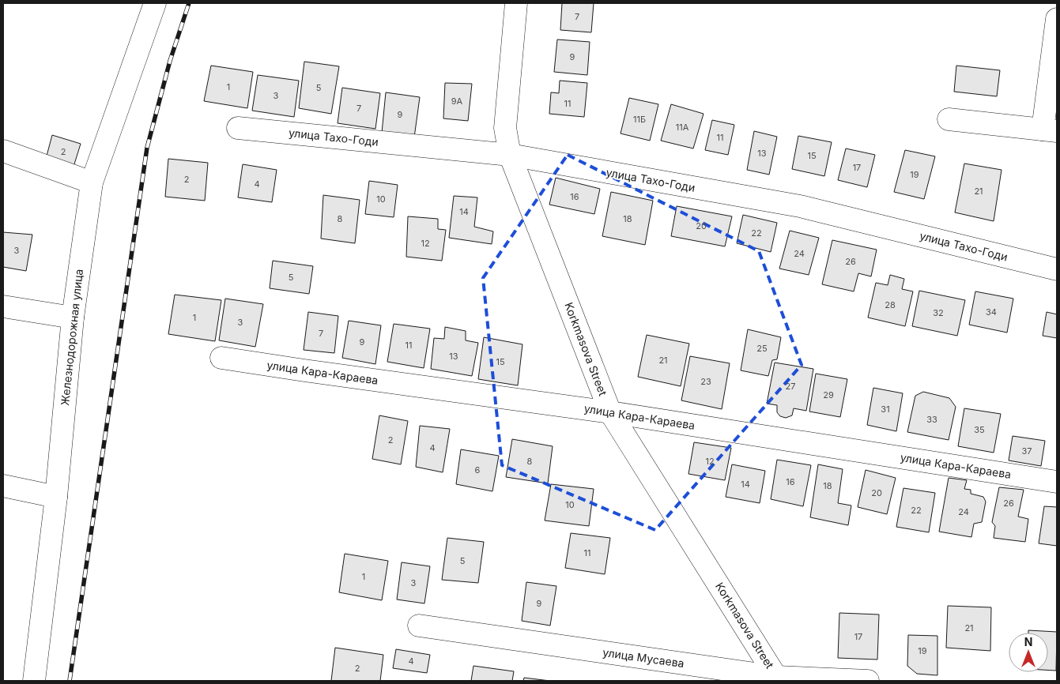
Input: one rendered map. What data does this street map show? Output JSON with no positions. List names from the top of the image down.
{
  "streets": {
    "street": [
      "улица Тахо-Годи",
      "Железнодорожная улица",
      "Korkmasova Street",
      "улица Кара-Караева",
      "улица Мусаева"
    ]
  },
  "crossings": [
    ["улица Тахо-Годи", "Korkmasova Street"],
    ["Korkmasova Street", "улица Кара-Караева"],
    ["Korkmasova Street", "улица Мусаева"]
  ],
  "house_numbers": [
    "7",
    "9",
    "1",
    "5",
    "3",
    "9А",
    "11",
    "7",
    "9",
    "11Б",
    "11А",
    "11",
    "2",
    "13",
    "15",
    "17",
    "19",
    "2",
    "4",
    "21",
    "16",
    "10",
    "14",
    "8",
    "18",
    "20",
    "22",
    "12",
    "3",
    "24",
    "26",
    "5",
    "28",
    "34",
    "32",
    "1",
    "3",
    "7",
    "9",
    "11",
    "25",
    "13",
    "21",
    "15",
    "23",
    "27",
    "29",
    "31",
    "33",
    "35",
    "2",
    "4",
    "37",
    "8",
    "12",
    "6",
    "16",
    "14",
    "18",
    "20",
    "26",
    "10",
    "22",
    "24",
    "11",
    "5",
    "1",
    "3",
    "9",
    "21",
    "17",
    "19",
    "4",
    "2"
  ],
  "north": "top"
}
